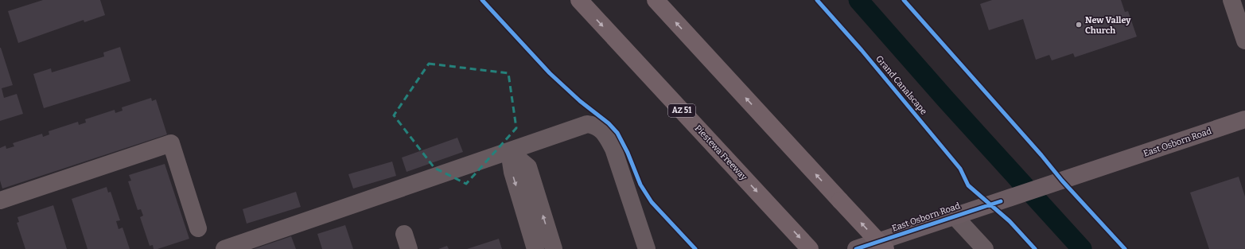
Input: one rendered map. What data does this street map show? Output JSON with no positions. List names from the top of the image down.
{
  "streets": {
    "highway": ["AZ 51", "Piestewa Freeway"],
    "main road": ["East Osborn Road"],
    "cycle path": ["Grand Canalscape"]
  },
  "places": ["New Valley Church"]
}
